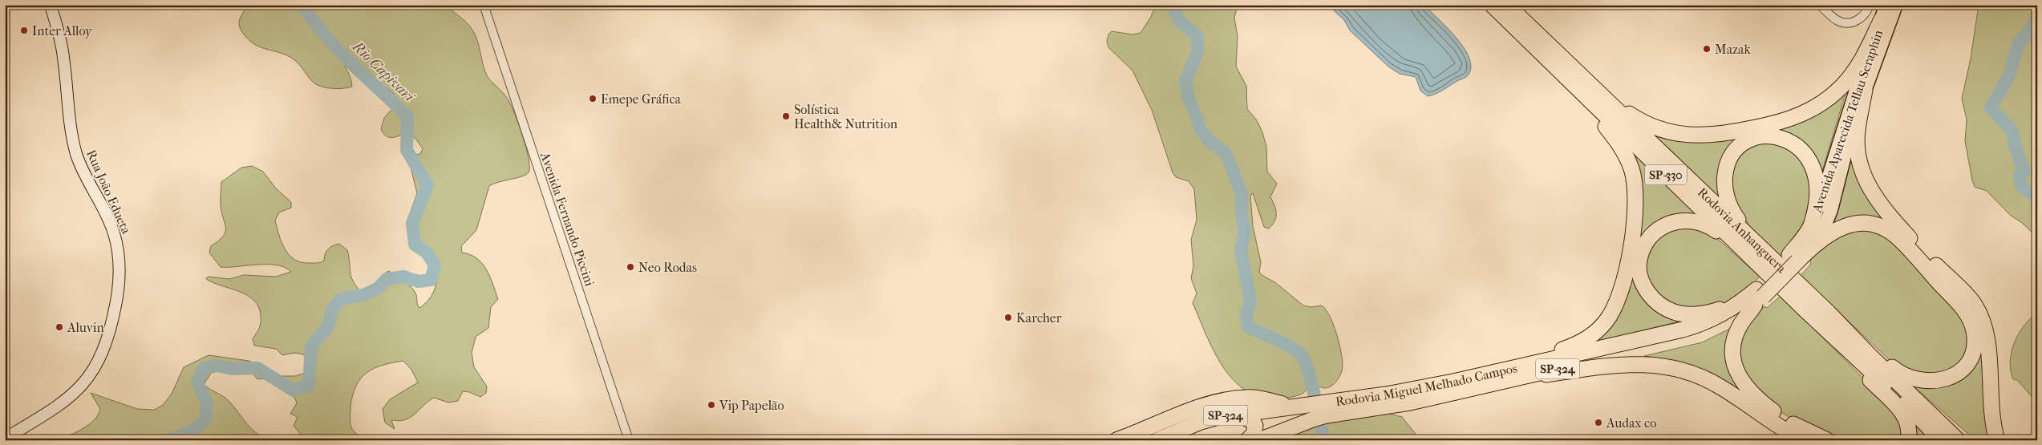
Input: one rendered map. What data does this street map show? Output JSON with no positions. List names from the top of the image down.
{
  "streets": {
    "highway": [
      "Avenida Aparecida Tellau Seraphin",
      "SP-330",
      "Rodovia Anhanguera",
      "SP-324",
      "Rodovia Miguel Melhado Campos"
    ],
    "street": ["Rua João Edueta", "Avenida Fernando Piccini"]
  },
  "water": ["Rio Capivari"],
  "places": [
    "Inter Alloy",
    "Mazak",
    "Emepe Gráfica",
    "Solística Health& Nutrition",
    "Neo Rodas",
    "Karcher",
    "Aluvin",
    "Vip Papelão",
    "Audax co"
  ]
}
